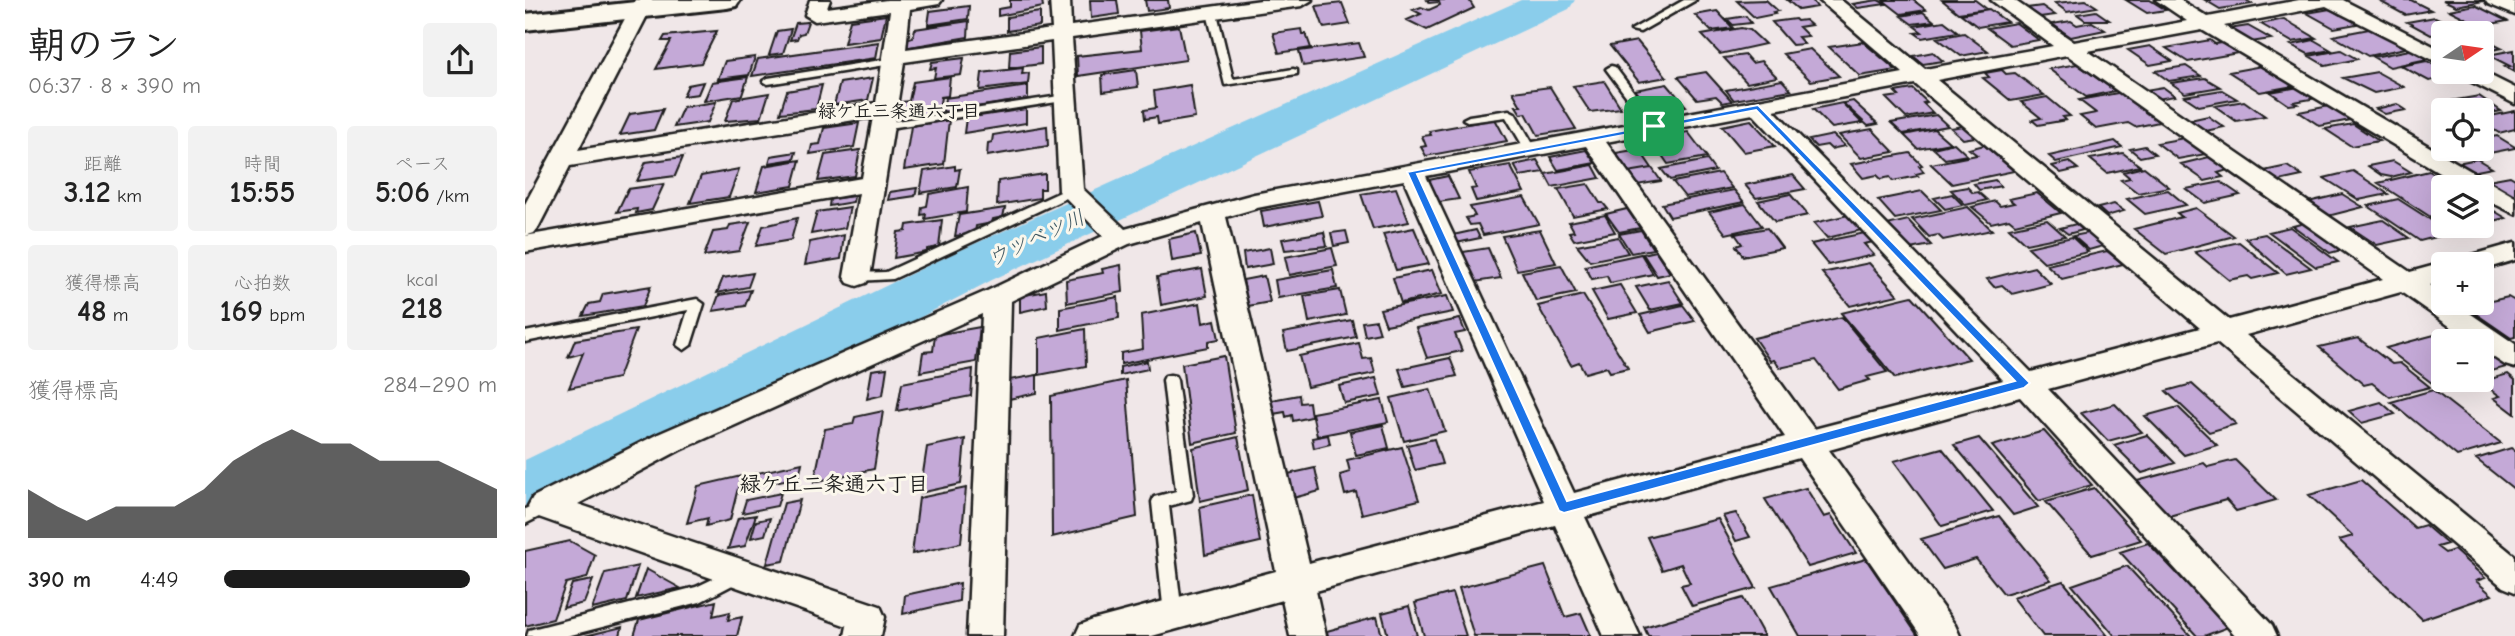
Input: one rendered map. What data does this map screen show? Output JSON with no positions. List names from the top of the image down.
{
  "districts": ["緑ケ丘三条通六丁目", "緑ケ丘二条通六丁目"],
  "water": ["ウツベツ川"],
  "north": "right",
  "page": {
    "heading": ["朝のラン", "06:37 · 8 × 390 m"],
    "map_buttons": ["+", "−"],
    "stats": [
      ["距離", "3.12 km"],
      ["時間", "15:55"],
      ["ペース", "5:06 /km"],
      ["獲得標高", "48 m"],
      ["心拍数", "169 bpm"],
      ["kcal", "218"]
    ],
    "chart": ["獲得標高", "284–290 m"],
    "list": [
      {
        "name": "390 m",
        "note": "4:49"
      }
    ]
  }
}
